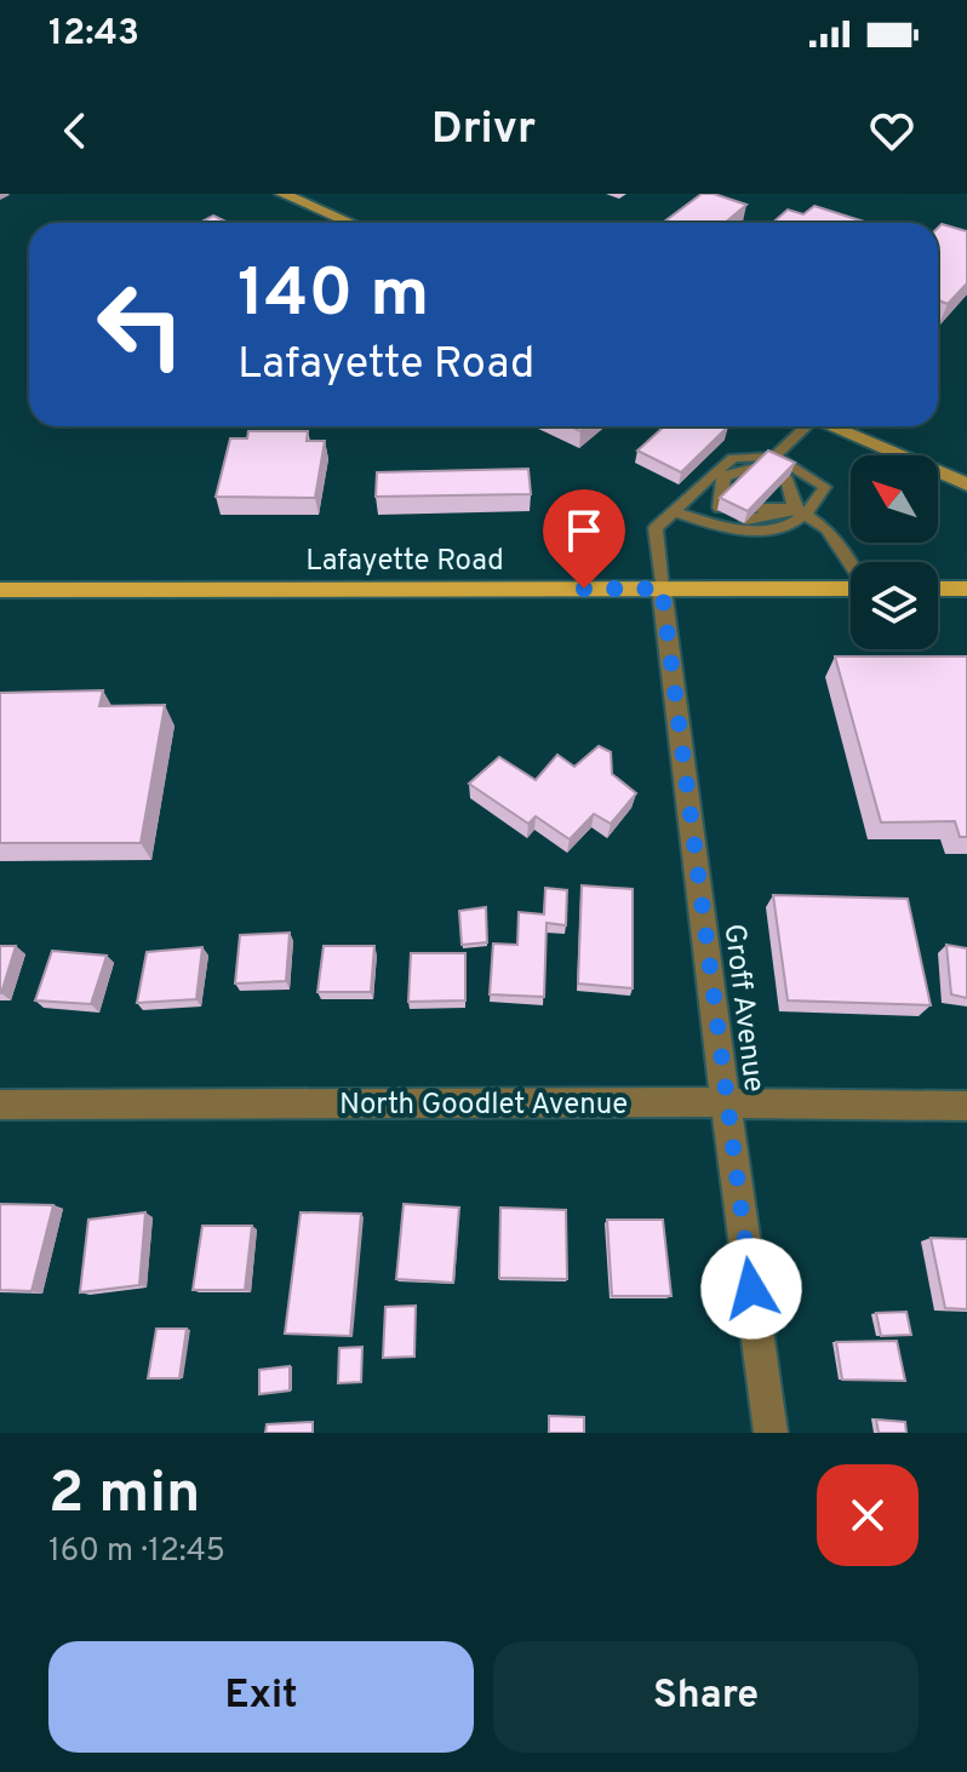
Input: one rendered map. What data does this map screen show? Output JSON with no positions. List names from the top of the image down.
{
  "streets": {
    "main road": ["Lafayette Road"],
    "street": ["Groff Avenue", "North Goodlet Avenue"]
  },
  "crossings": [
    ["Lafayette Road", "Groff Avenue"],
    ["Groff Avenue", "North Goodlet Avenue"]
  ],
  "north": "top left",
  "page": {
    "status": "12:43",
    "header": "Drivr",
    "turn": ["140 m", "Lafayette Road"],
    "heading": ["2 min", "160 m · 12:45"],
    "buttons": ["Exit", "Share"]
  }
}
